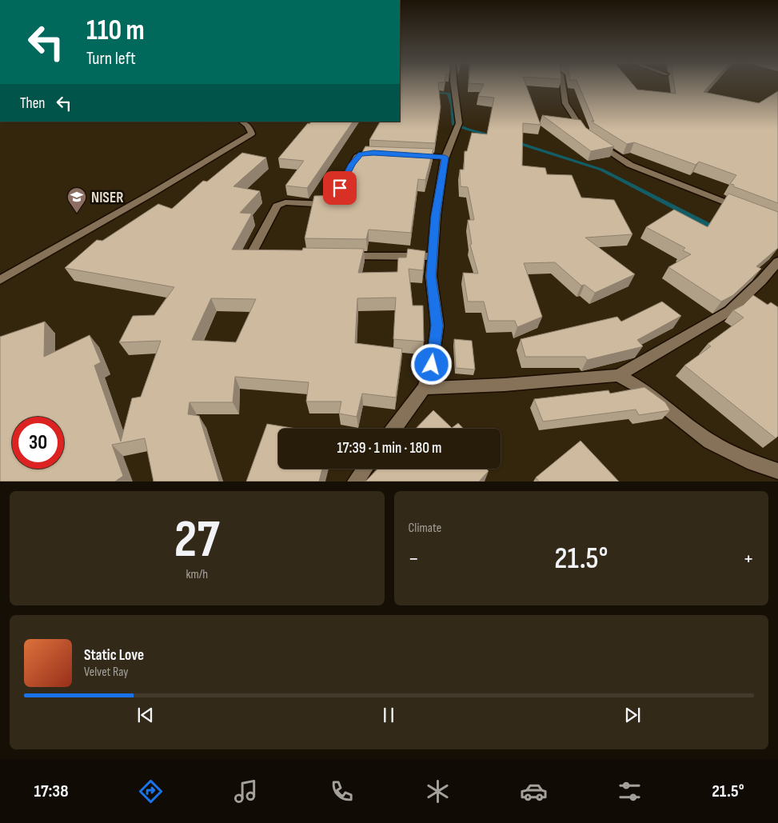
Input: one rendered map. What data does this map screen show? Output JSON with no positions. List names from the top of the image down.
{
  "places": {
    "school or university": ["NISER"]
  },
  "page": {
    "turn": ["110 m", "Turn left"],
    "then": "Then",
    "limit": "30",
    "trip": "17:39 · 1 min · 180 m",
    "tile": [
      ["27", "km/h"],
      "Climate"
    ],
    "heat": ["−", "21.5°", "+"],
    "song": ["Static Love", "Velvet Ray"],
    "tabs": ["17:38", "21.5°"]
  }
}
